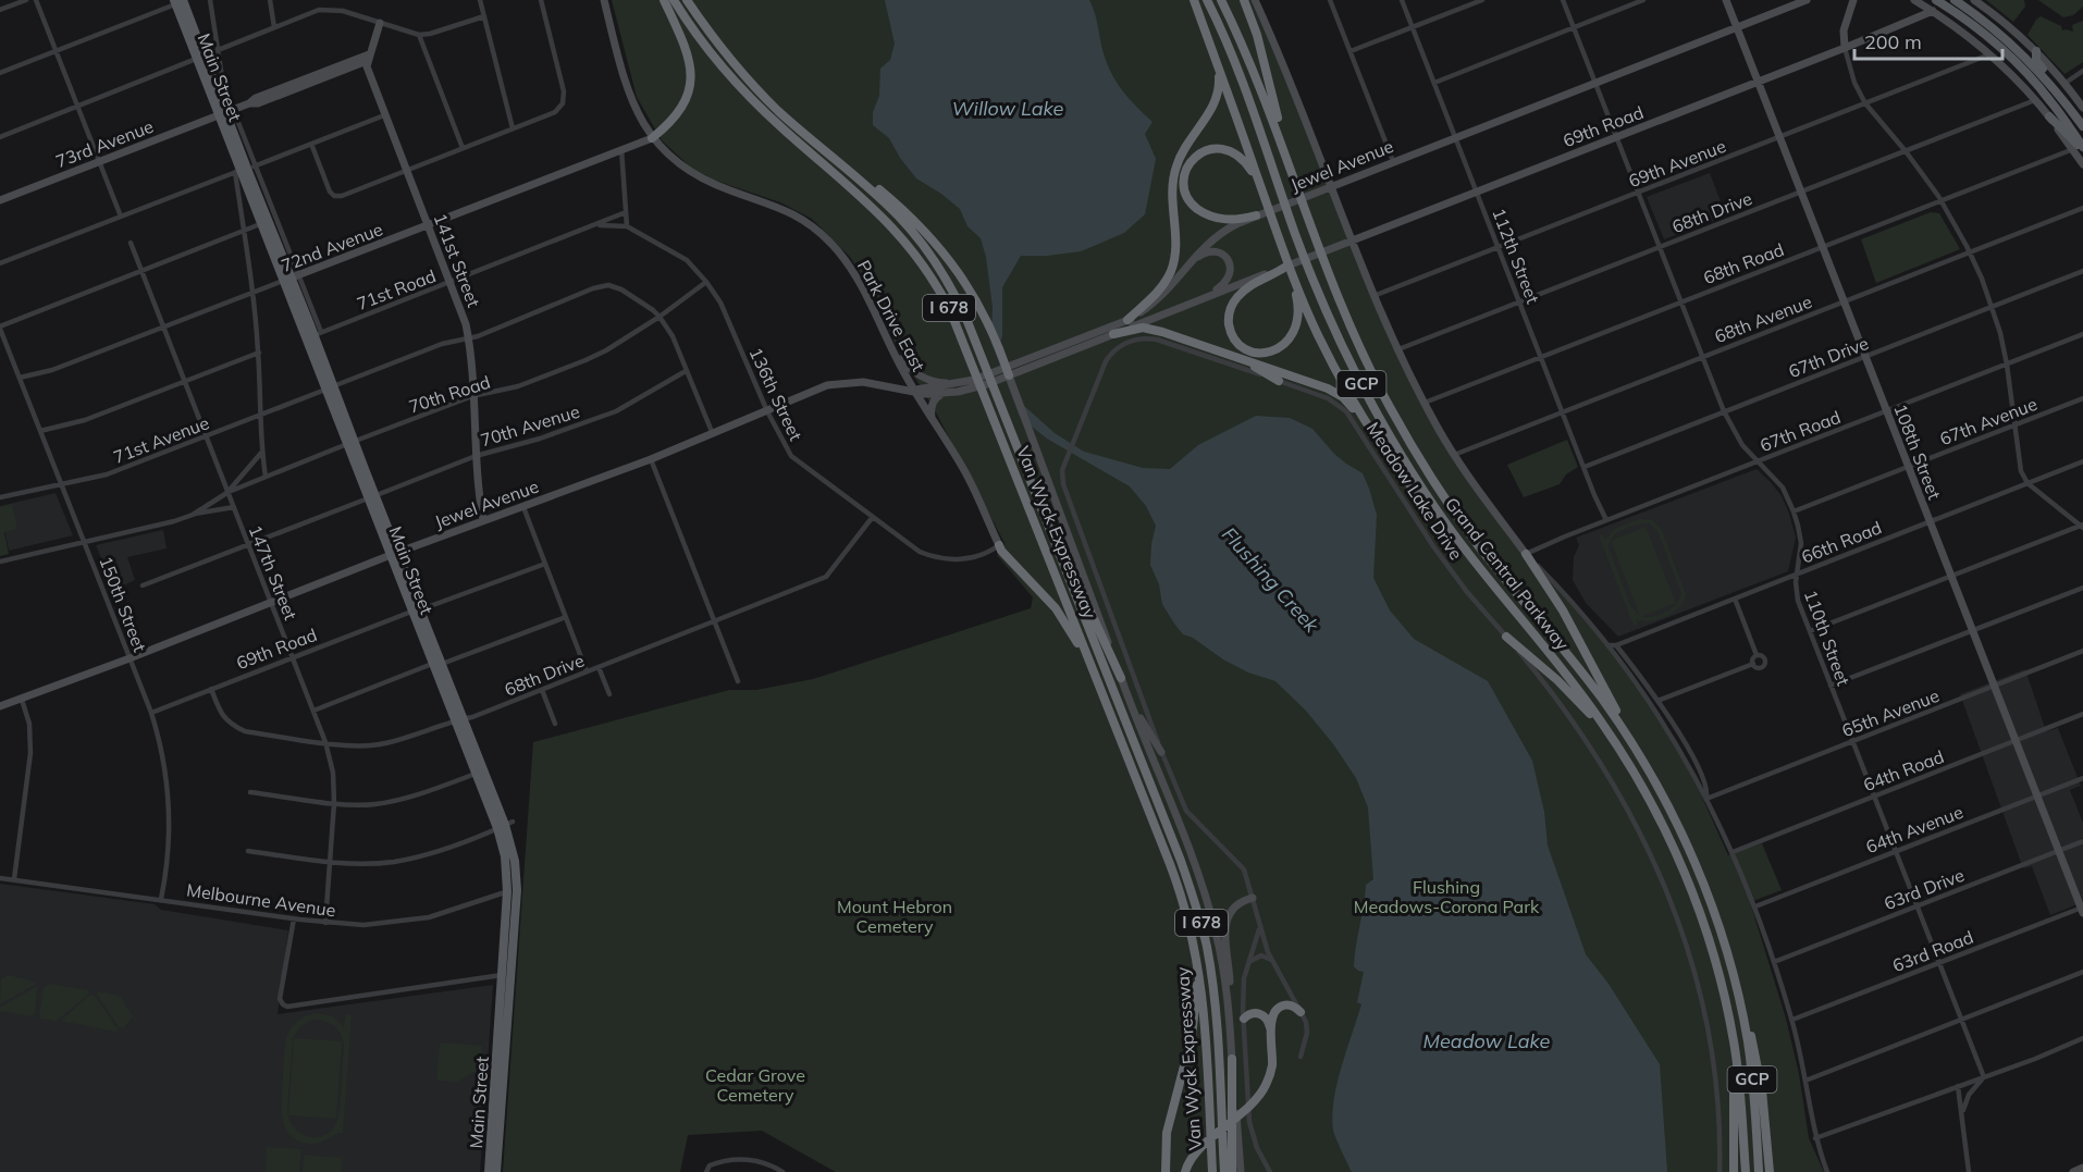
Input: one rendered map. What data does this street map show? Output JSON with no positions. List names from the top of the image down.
{
  "streets": {
    "highway": [
      "I 678",
      "GCP",
      "Van Wyck Expressway",
      "Grand Central Parkway"
    ],
    "main road": ["Main Street"],
    "street": [
      "69th Road",
      "73rd Avenue",
      "69th Avenue",
      "Jewel Avenue",
      "68th Drive",
      "72nd Avenue",
      "112th Street",
      "141st Street",
      "68th Road",
      "71st Road",
      "Park Drive East",
      "68th Avenue",
      "67th Drive",
      "70th Road",
      "136th Street",
      "67th Avenue",
      "70th Avenue",
      "67th Road",
      "71st Avenue",
      "108th Street",
      "Meadow Lake Drive",
      "66th Road",
      "147th Street",
      "150th Street",
      "110th Street",
      "65th Avenue",
      "64th Road",
      "64th Avenue",
      "63rd Drive",
      "Melbourne Avenue",
      "63rd Road"
    ]
  },
  "crossings": [
    ["Main Street", "69th Road"],
    ["Main Street", "73rd Avenue"],
    ["Main Street", "Jewel Avenue"],
    ["Main Street", "68th Drive"],
    ["Main Street", "72nd Avenue"],
    ["Main Street", "71st Road"],
    ["Main Street", "70th Road"],
    ["Main Street", "70th Avenue"],
    ["Main Street", "71st Avenue"],
    ["Main Street", "Melbourne Avenue"],
    ["69th Road", "Jewel Avenue"],
    ["69th Road", "68th Drive"],
    ["69th Road", "112th Street"],
    ["69th Road", "108th Street"],
    ["69th Road", "147th Street"],
    ["69th Road", "Grand Central Parkway"],
    ["69th Road", "150th Street"],
    ["69th Road", "110th Street"],
    ["73rd Avenue", "141st Street"],
    ["69th Avenue", "112th Street"],
    ["69th Avenue", "108th Street"],
    ["69th Avenue", "Grand Central Parkway"],
    ["69th Avenue", "110th Street"],
    ["Jewel Avenue", "112th Street"],
    ["Jewel Avenue", "141st Street"],
    ["Jewel Avenue", "Park Drive East"],
    ["Jewel Avenue", "136th Street"],
    ["Jewel Avenue", "108th Street"],
    ["Jewel Avenue", "147th Street"],
    ["Jewel Avenue", "Grand Central Parkway"],
    ["Jewel Avenue", "150th Street"],
    ["Jewel Avenue", "110th Street"],
    ["68th Drive", "112th Street"],
    ["68th Drive", "136th Street"],
    ["68th Drive", "108th Street"],
    ["68th Drive", "147th Street"],
    ["68th Drive", "Grand Central Parkway"],
    ["68th Drive", "110th Street"],
    ["72nd Avenue", "141st Street"],
    ["72nd Avenue", "Park Drive East"],
    ["72nd Avenue", "147th Street"],
    ["72nd Avenue", "150th Street"],
    ["112th Street", "68th Road"],
    ["112th Street", "68th Avenue"],
    ["112th Street", "67th Drive"],
    ["112th Street", "67th Road"],
    ["141st Street", "71st Road"],
    ["141st Street", "70th Road"],
    ["141st Street", "70th Avenue"],
    ["141st Street", "71st Avenue"],
    ["68th Road", "108th Street"],
    ["68th Road", "Grand Central Parkway"],
    ["68th Road", "110th Street"],
    ["71st Road", "136th Street"],
    ["Park Drive East", "136th Street"],
    ["68th Avenue", "108th Street"],
    ["68th Avenue", "Grand Central Parkway"],
    ["68th Avenue", "110th Street"],
    ["67th Drive", "108th Street"],
    ["67th Drive", "110th Street"],
    ["70th Road", "136th Street"],
    ["70th Road", "71st Avenue"],
    ["70th Road", "147th Street"],
    ["70th Road", "150th Street"],
    ["67th Avenue", "108th Street"],
    ["67th Avenue", "110th Street"],
    ["70th Avenue", "147th Street"],
    ["67th Road", "108th Street"],
    ["67th Road", "Grand Central Parkway"],
    ["67th Road", "110th Street"],
    ["71st Avenue", "147th Street"],
    ["71st Avenue", "150th Street"],
    ["108th Street", "66th Road"],
    ["108th Street", "65th Avenue"],
    ["108th Street", "64th Road"],
    ["108th Street", "64th Avenue"],
    ["108th Street", "63rd Drive"],
    ["108th Street", "63rd Road"],
    ["66th Road", "Grand Central Parkway"],
    ["66th Road", "110th Street"],
    ["147th Street", "Melbourne Avenue"],
    ["Grand Central Parkway", "65th Avenue"],
    ["Grand Central Parkway", "64th Road"],
    ["Grand Central Parkway", "64th Avenue"],
    ["Grand Central Parkway", "63rd Drive"],
    ["Grand Central Parkway", "63rd Road"],
    ["150th Street", "Melbourne Avenue"],
    ["110th Street", "65th Avenue"],
    ["110th Street", "64th Road"],
    ["110th Street", "64th Avenue"],
    ["110th Street", "63rd Drive"],
    ["110th Street", "63rd Road"]
  ],
  "water": ["Willow Lake", "Flushing Creek", "Meadow Lake"],
  "parks": ["Flushing Meadows-Corona Park", "Mount Hebron Cemetery", "Cedar Grove Cemetery"],
  "scale_bar": "200 m"
}
